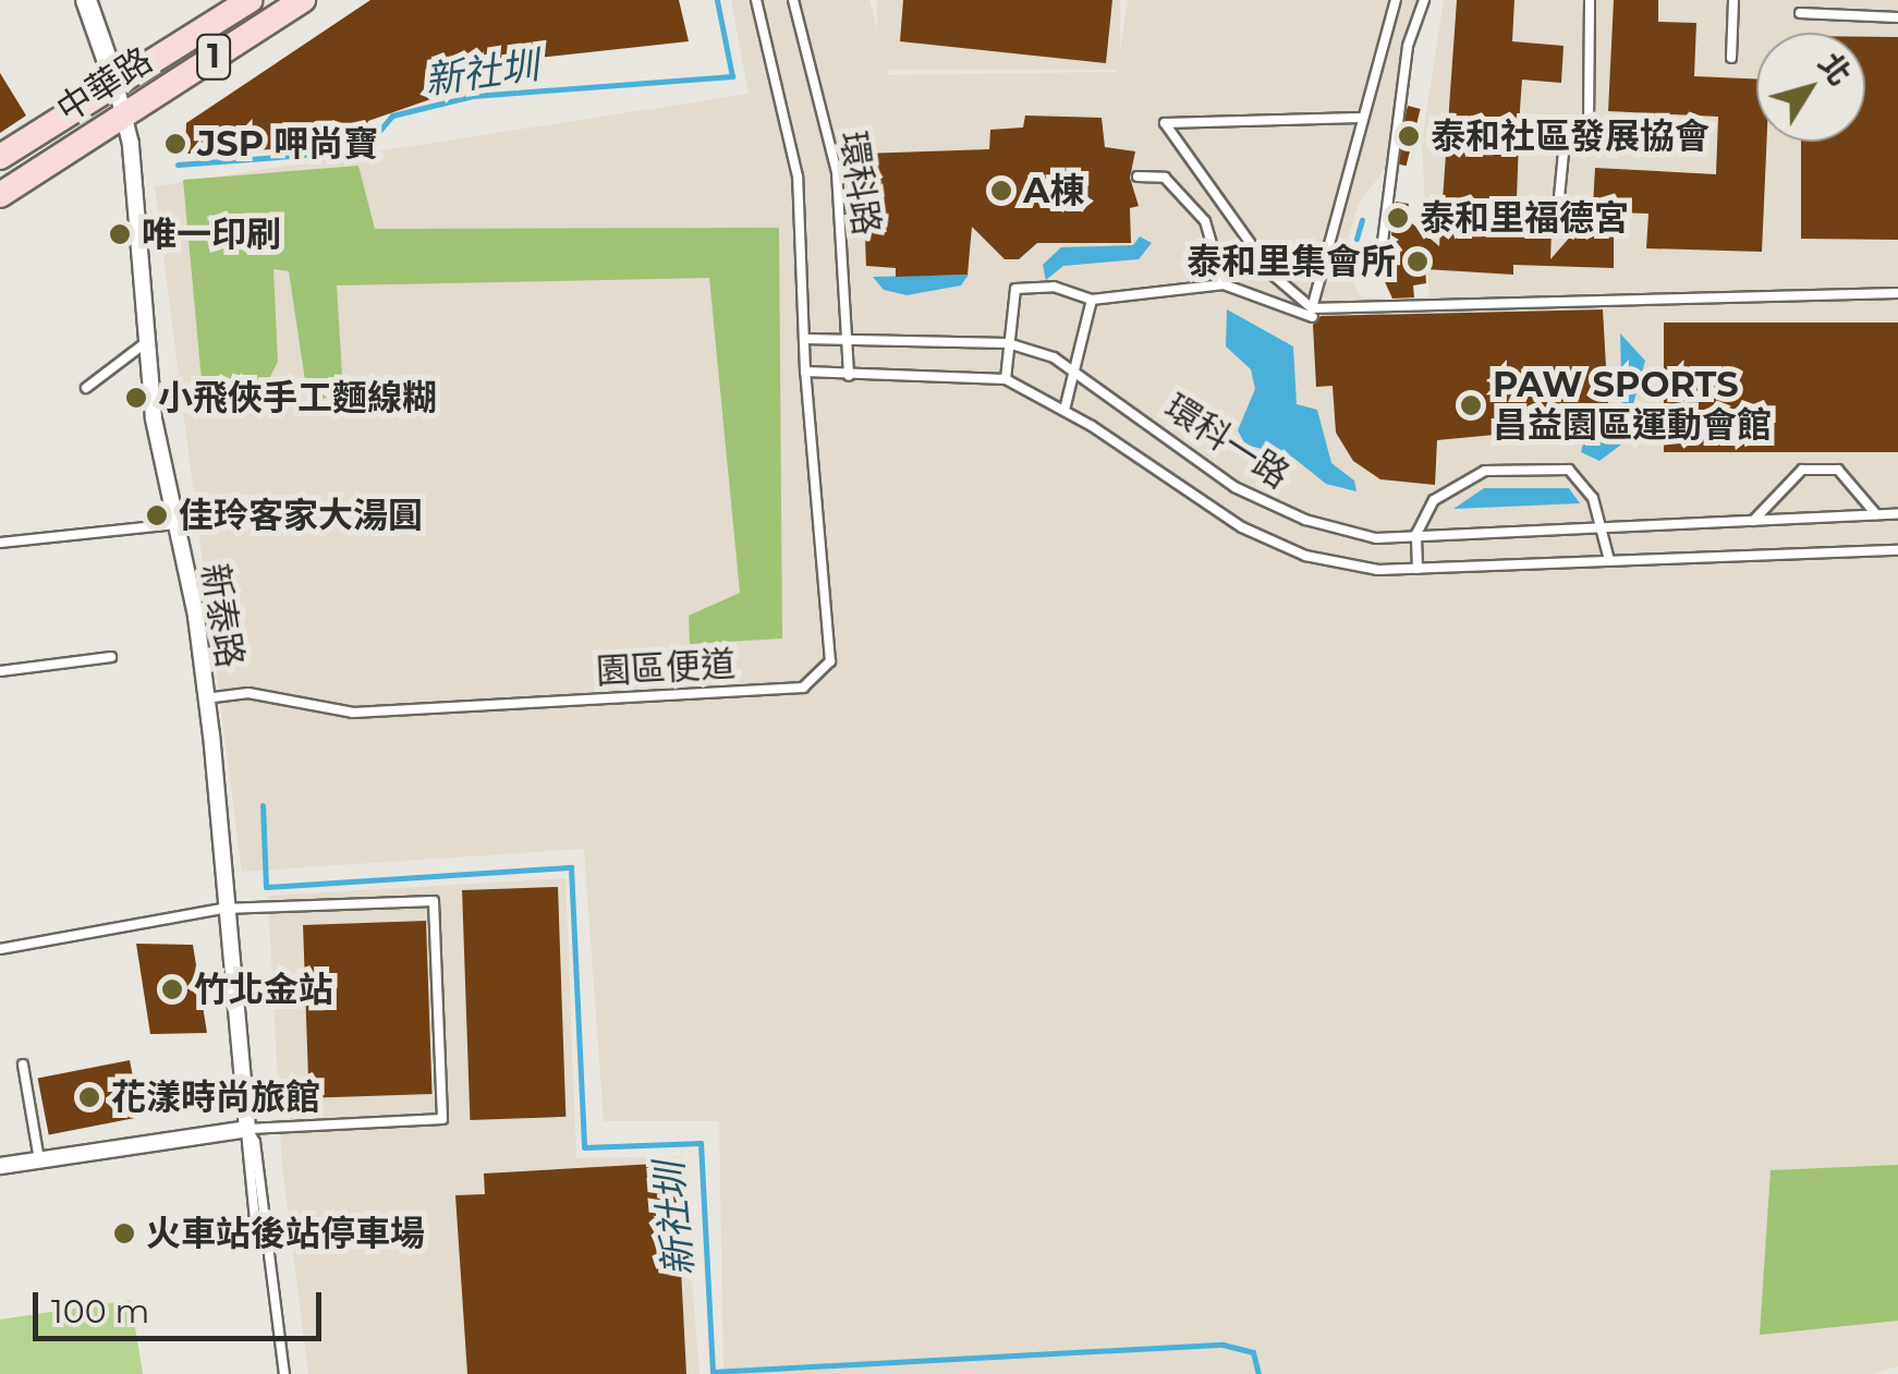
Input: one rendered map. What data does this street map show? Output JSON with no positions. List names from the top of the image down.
{
  "streets": {
    "main road": ["1", "中華路"],
    "street": ["新泰路"],
    "lane": ["環科路", "環科一路", "園區便道"]
  },
  "crossings": [
    ["中華路", "新泰路"],
    ["環科路", "環科一路"],
    ["環科路", "園區便道"],
    ["環科一路", "園區便道"],
    ["新泰路", "園區便道"]
  ],
  "water": ["新社圳"],
  "places": [
    "泰和社區發展協會",
    "JSP 呷尚寶",
    "A棟",
    "泰和里福德宮",
    "唯一印刷",
    "泰和里集會所",
    "小飛俠手工麵線糊",
    "PAW SPORTS 昌益園區運動會館",
    "佳玲客家大湯圓",
    "竹北金站",
    "花漾時尚旅館",
    "火車站後站停車場"
  ],
  "scale_bar": "100 m",
  "north": "top right"
}
